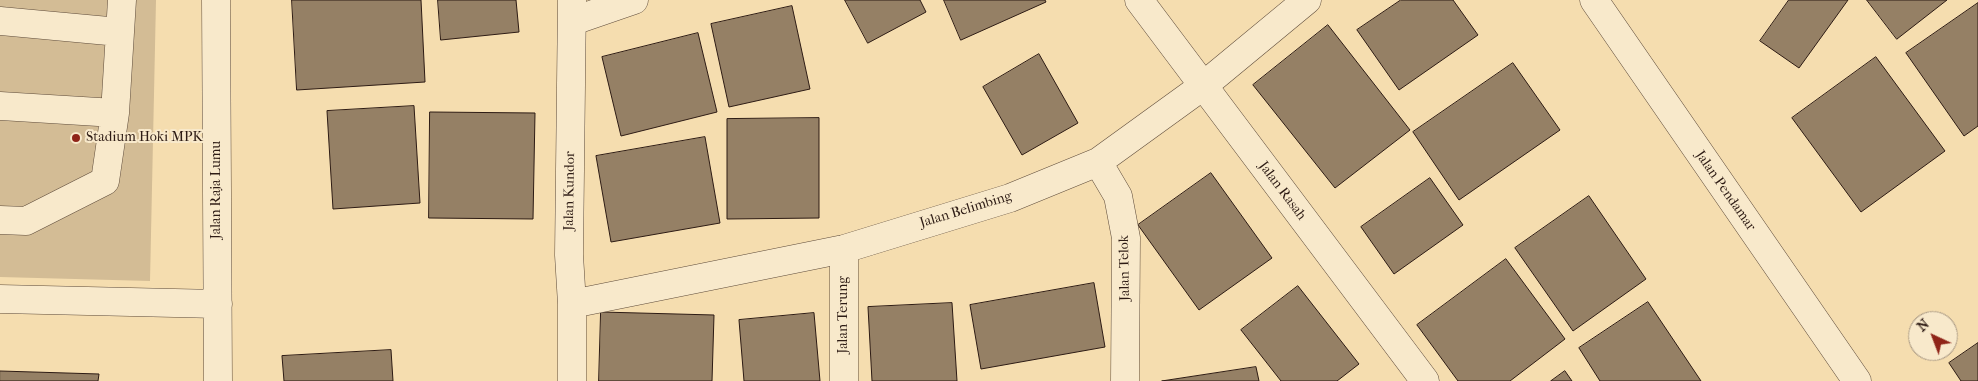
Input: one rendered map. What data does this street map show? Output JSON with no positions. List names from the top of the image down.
{
  "streets": {
    "street": [
      "Jalan Raja Lumu",
      "Jalan Kundor",
      "Jalan Rasah",
      "Jalan Pendamar",
      "Jalan Belimbing",
      "Jalan Telok",
      "Jalan Terung"
    ]
  },
  "crossings": [
    ["Jalan Kundor", "Jalan Belimbing"],
    ["Jalan Rasah", "Jalan Belimbing"],
    ["Jalan Belimbing", "Jalan Telok"],
    ["Jalan Belimbing", "Jalan Terung"]
  ],
  "places": ["Stadium Hoki MPK"],
  "north": "top left"
}
